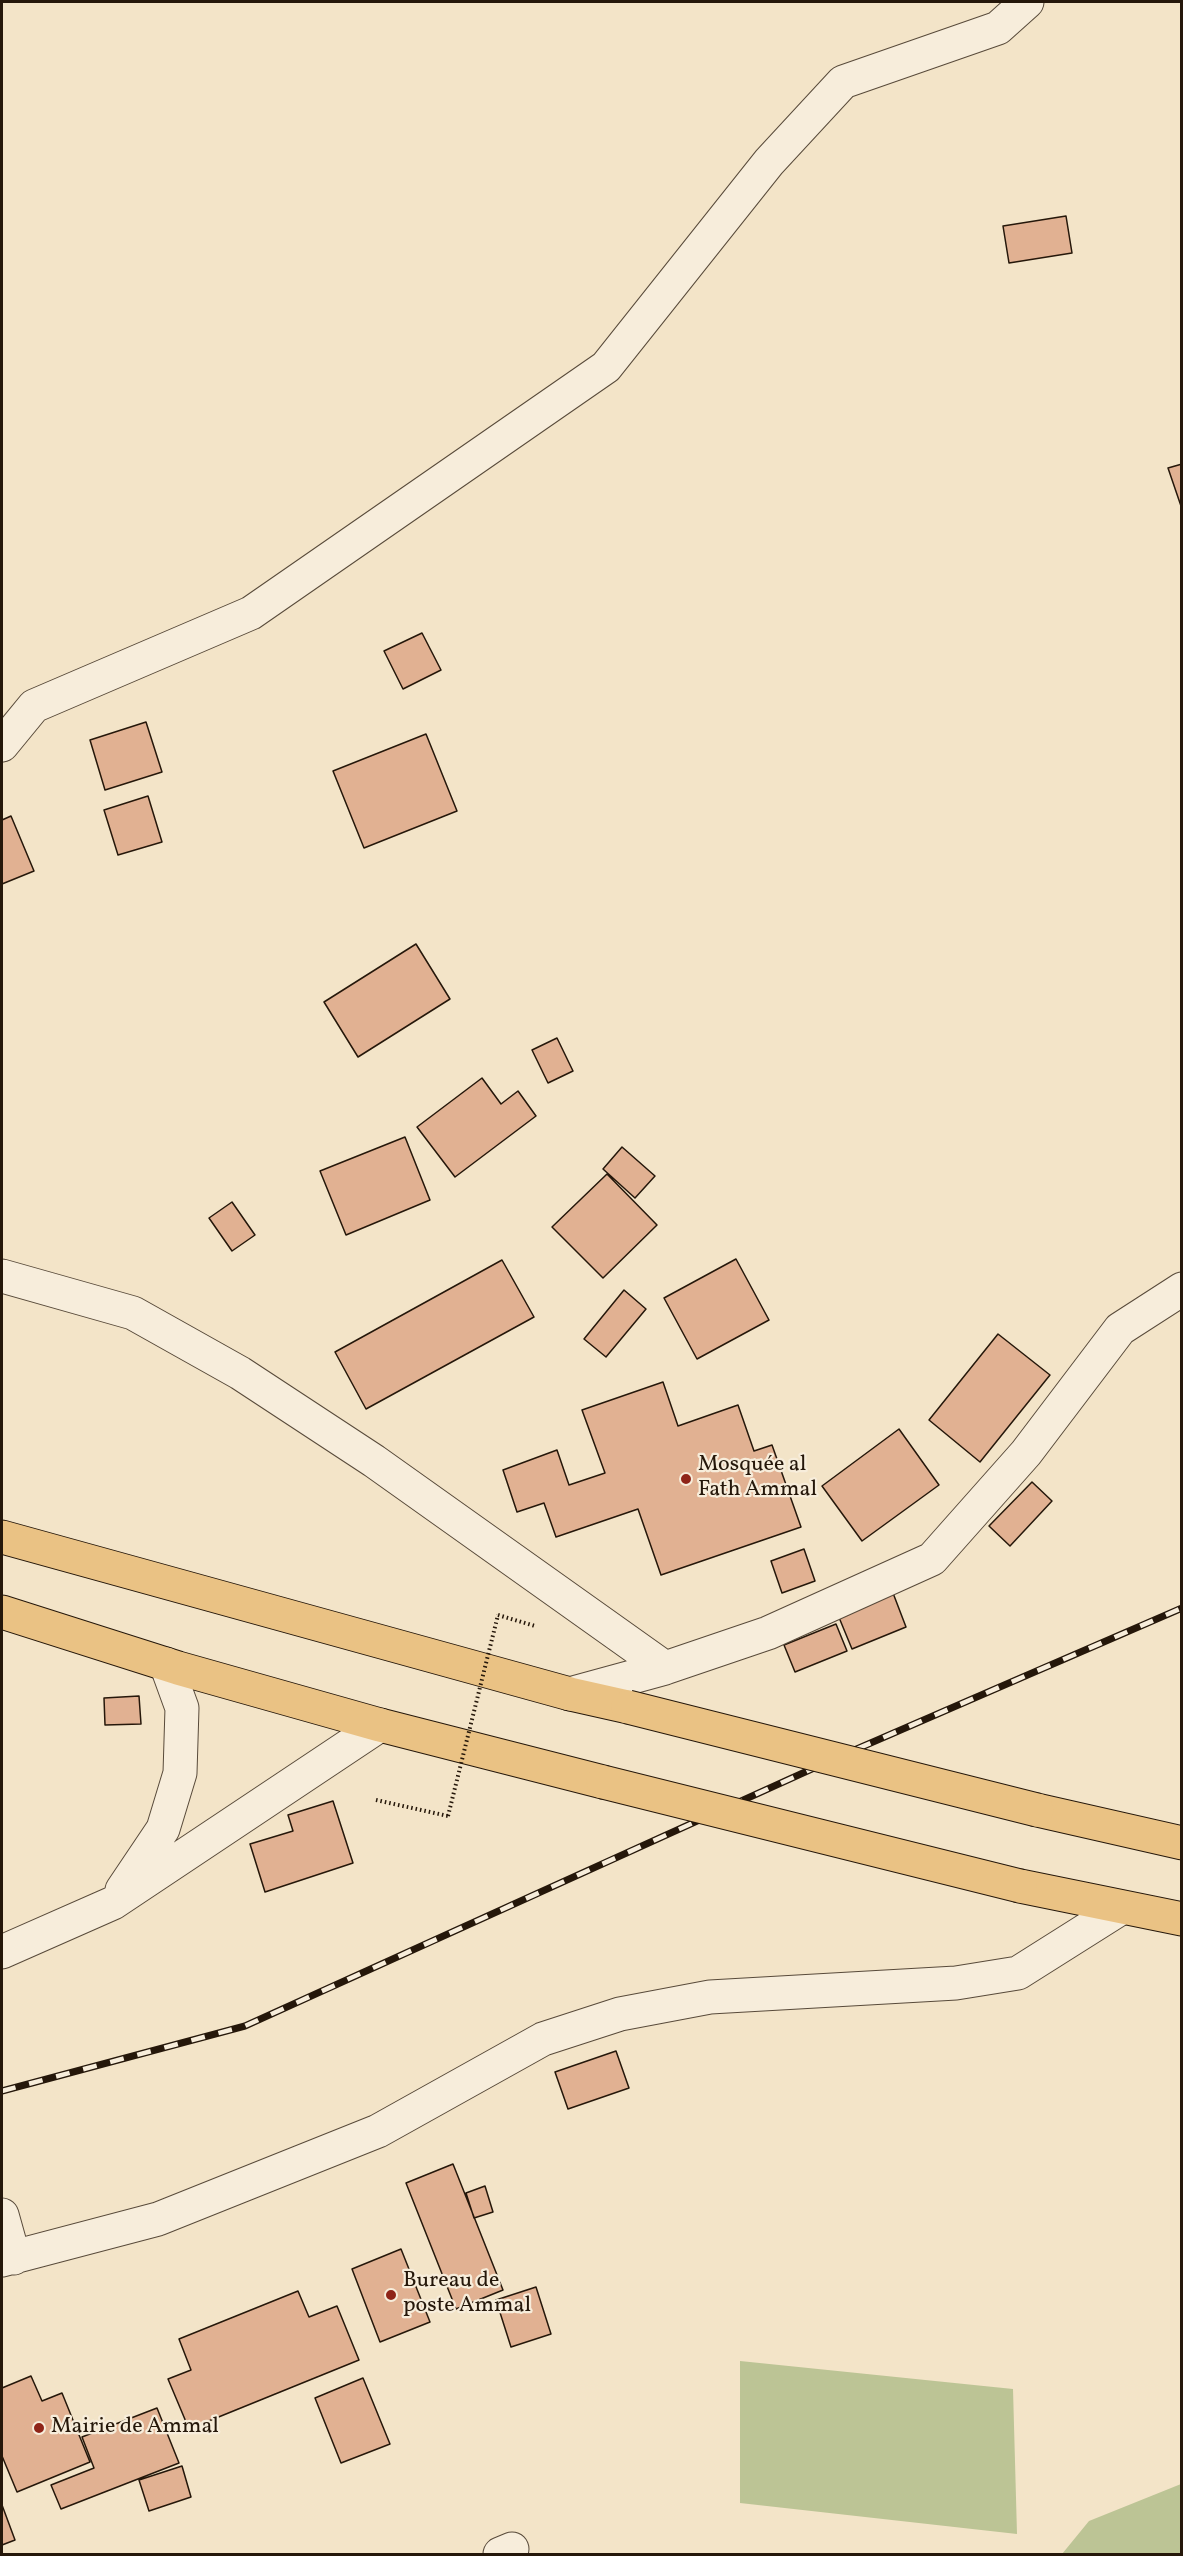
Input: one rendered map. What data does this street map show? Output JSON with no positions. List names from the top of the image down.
{
  "places": ["Mosquée al Fath Ammal", "Bureau de poste Ammal", "Mairie de Ammal"]
}
